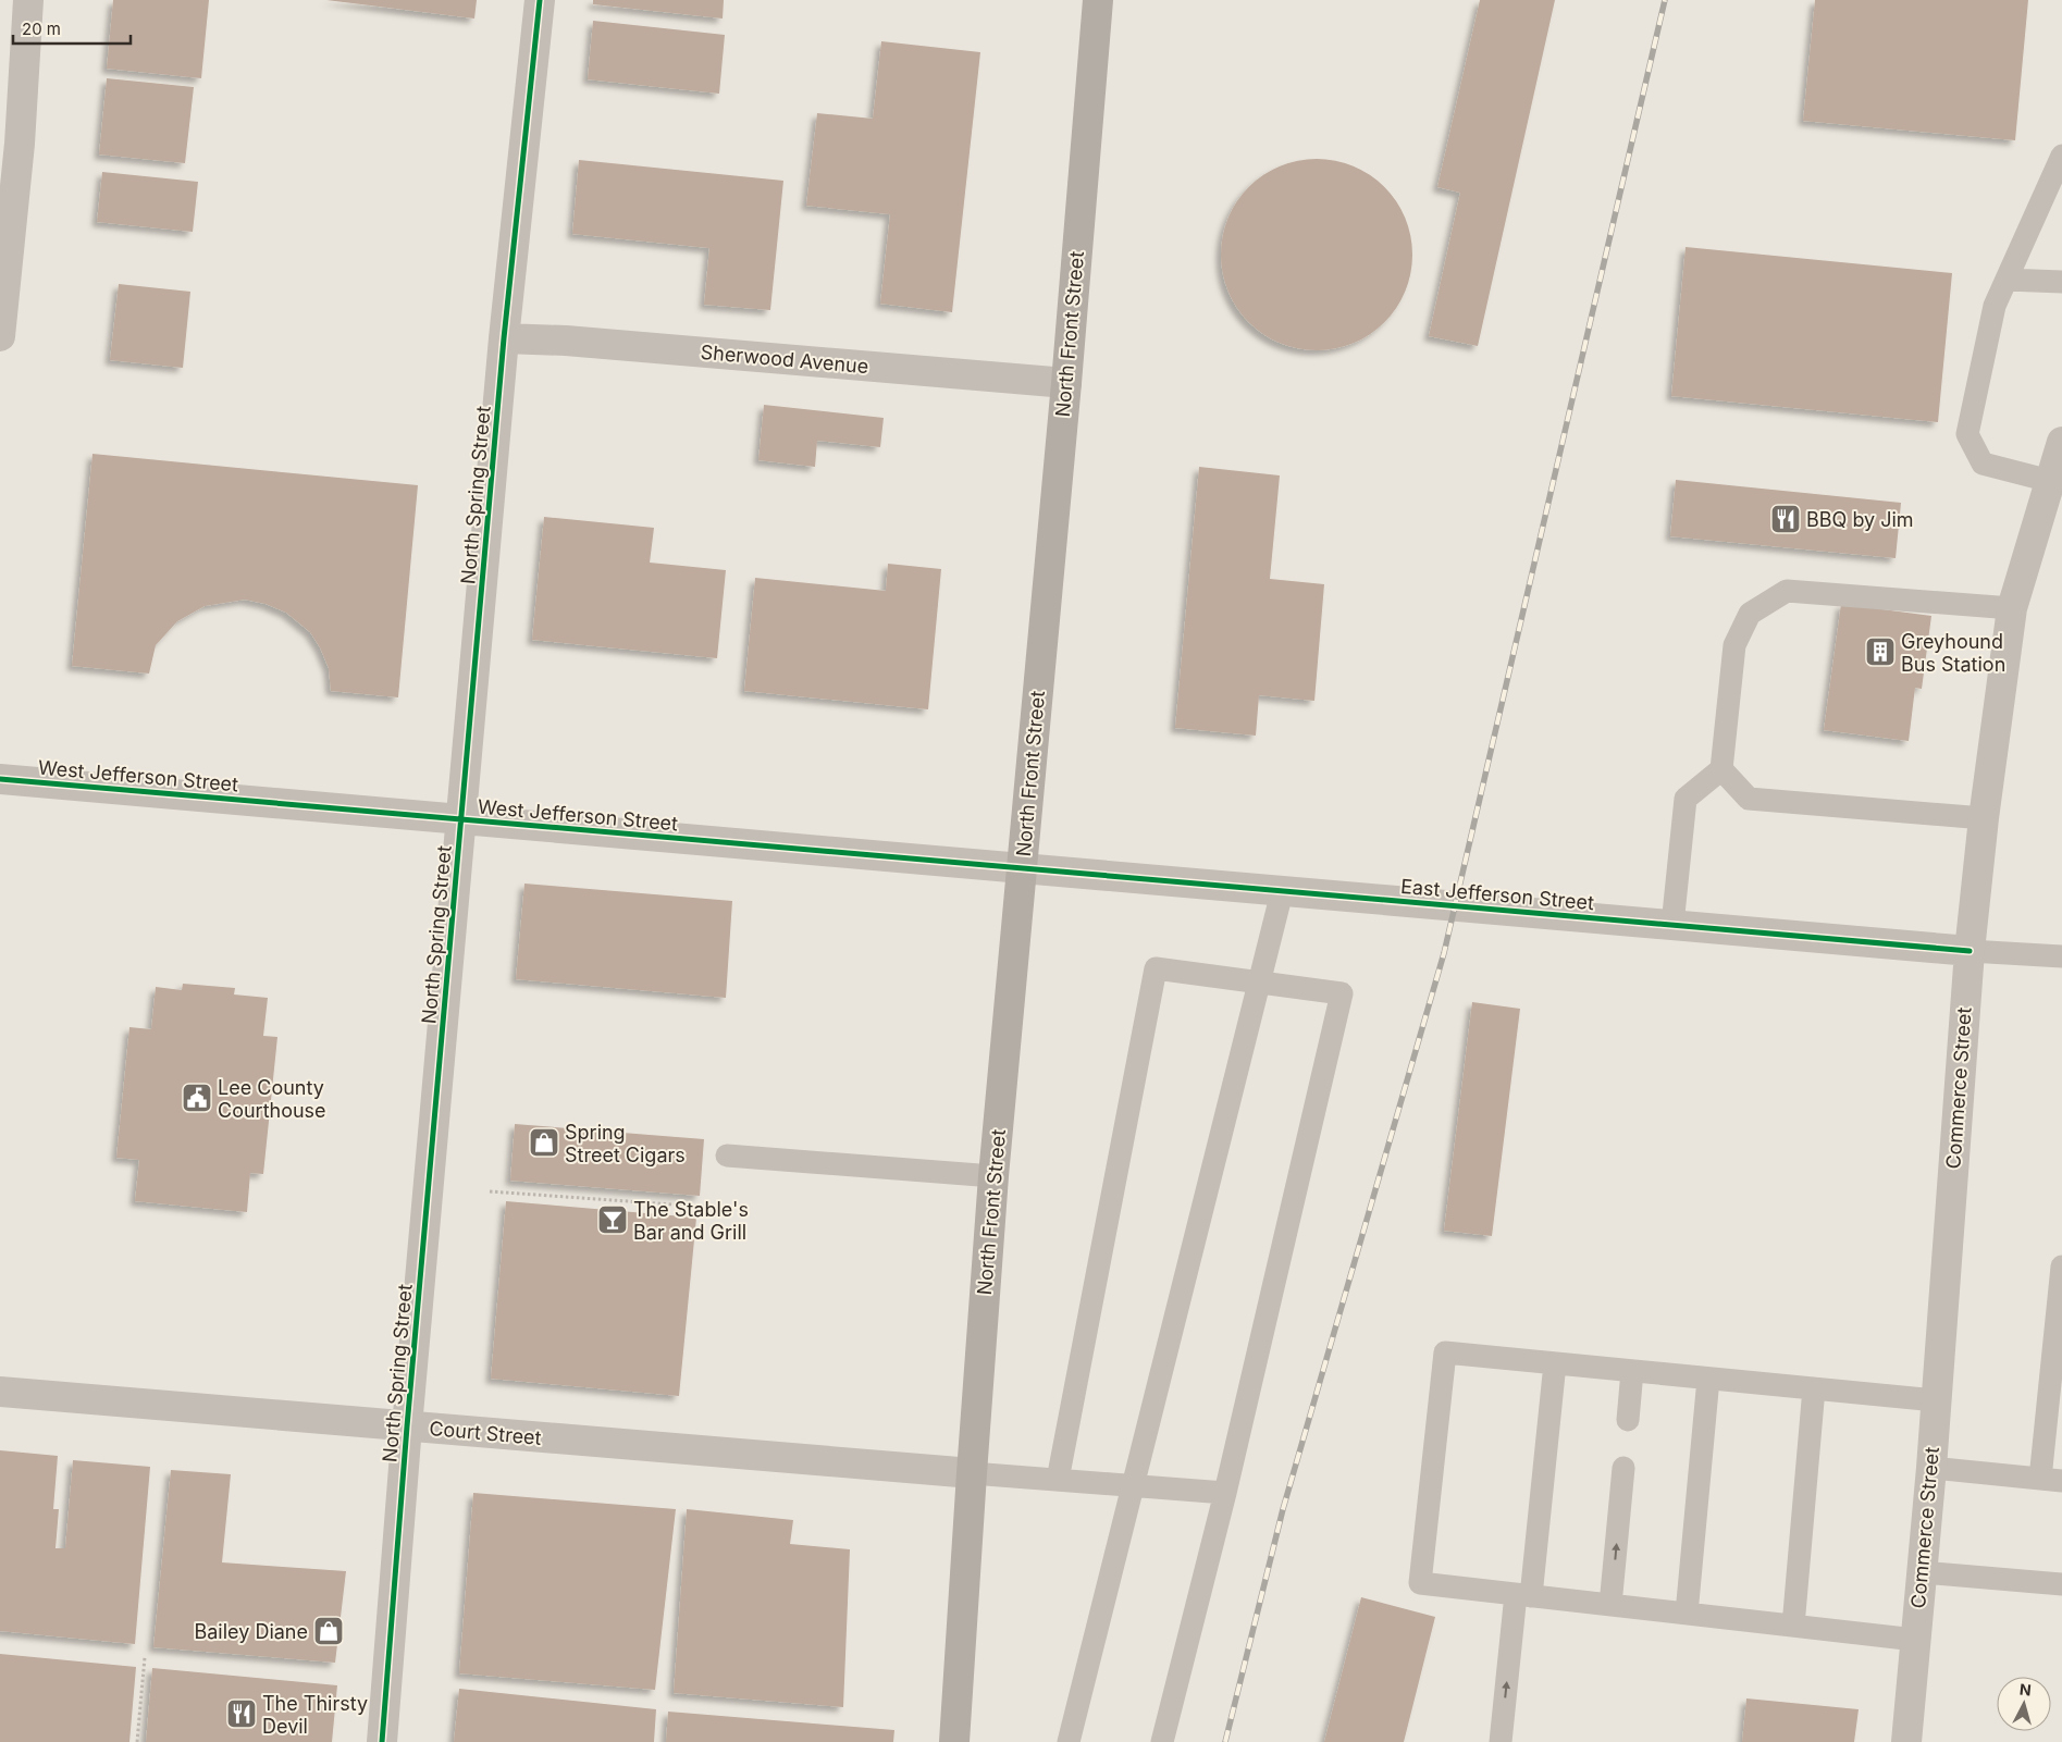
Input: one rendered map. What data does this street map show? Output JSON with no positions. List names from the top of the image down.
{
  "streets": {
    "street": [
      "North Front Street",
      "Sherwood Avenue",
      "North Spring Street",
      "West Jefferson Street",
      "East Jefferson Street",
      "Commerce Street",
      "Court Street"
    ]
  },
  "crossings": [
    ["North Front Street", "Sherwood Avenue"],
    ["North Front Street", "West Jefferson Street"],
    ["North Front Street", "East Jefferson Street"],
    ["North Front Street", "Court Street"],
    ["Sherwood Avenue", "North Spring Street"],
    ["North Spring Street", "West Jefferson Street"],
    ["North Spring Street", "Court Street"],
    ["West Jefferson Street", "East Jefferson Street"],
    ["East Jefferson Street", "Commerce Street"]
  ],
  "places": {
    "restaurant": ["BBQ by Jim", "The Thirsty Devil"],
    "building": ["Greyhound Bus Station"],
    "public building": ["Lee County Courthouse"],
    "shop": ["Spring Street Cigars", "Bailey Diane"],
    "bar": ["The Stable's Bar and Grill"]
  },
  "scale_bar": "20 m",
  "north": "top"
}
